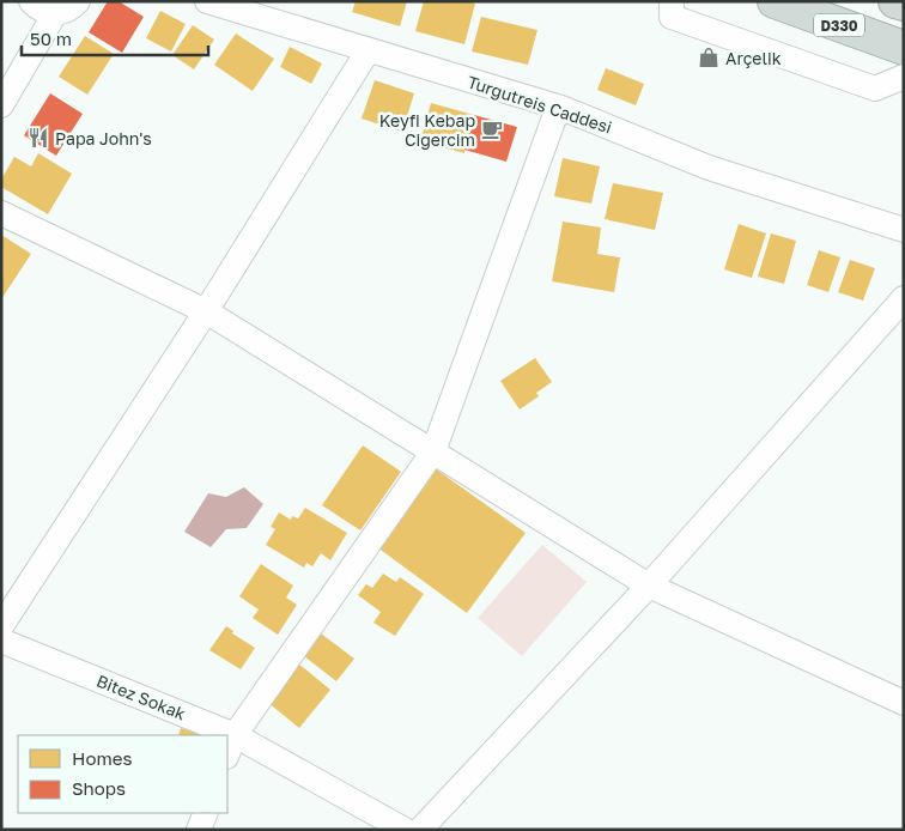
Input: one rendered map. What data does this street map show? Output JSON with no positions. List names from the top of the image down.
{
  "streets": {
    "highway": ["D330"],
    "street": ["Turgutreis Caddesi", "Bitez Sokak"]
  },
  "places": {
    "shop": ["Arçelik"],
    "cafe": ["Keyfi Kebap Ciğercim"],
    "restaurant": ["Papa John's"]
  },
  "legend": ["Homes", "Shops"],
  "scale_bar": "50 m"
}
